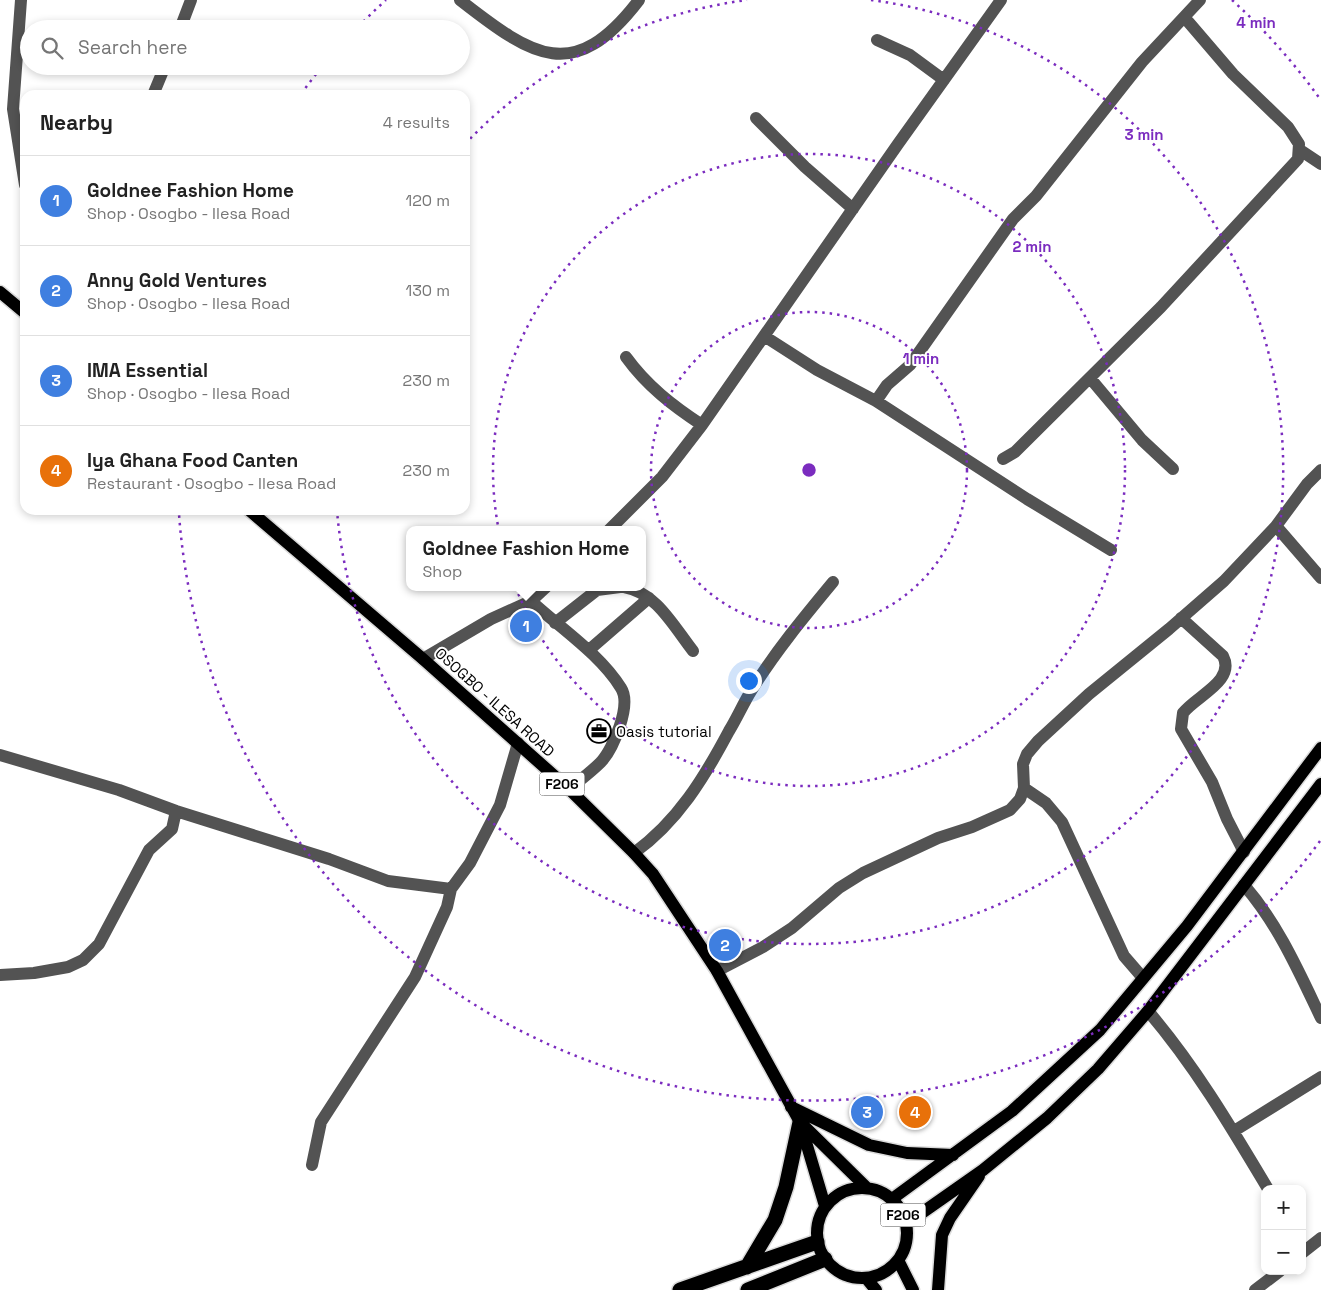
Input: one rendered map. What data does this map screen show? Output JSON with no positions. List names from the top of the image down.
{
  "streets": {
    "main road": ["OSOGBO - ILESA ROAD", "F206"]
  },
  "crossings": [
    ["OSOGBO - ILESA ROAD", "F206"]
  ],
  "places": {
    "office": ["Oasis tutorial"]
  },
  "page": {
    "search": "Search here",
    "heading": ["Nearby", "4 results"],
    "list": [
      {
        "mark": "1",
        "name": "Goldnee Fashion Home",
        "note": "Shop · Osogbo - Ilesa Road",
        "value": "120 m"
      },
      {
        "mark": "2",
        "name": "Anny Gold Ventures",
        "note": "Shop · Osogbo - Ilesa Road",
        "value": "130 m"
      },
      {
        "mark": "3",
        "name": "IMA Essential",
        "note": "Shop · Osogbo - Ilesa Road",
        "value": "230 m"
      },
      {
        "mark": "4",
        "name": "Iya Ghana Food Canten",
        "note": "Restaurant · Osogbo - Ilesa Road",
        "value": "230 m"
      }
    ],
    "popup": ["Goldnee Fashion Home", "Shop"],
    "pins": [
      "1",
      "2",
      "3",
      "4"
    ],
    "map_buttons": ["+", "−"]
  },
  "rings": [
    "4 min",
    "3 min",
    "2 min",
    "1 min"
  ]
}
